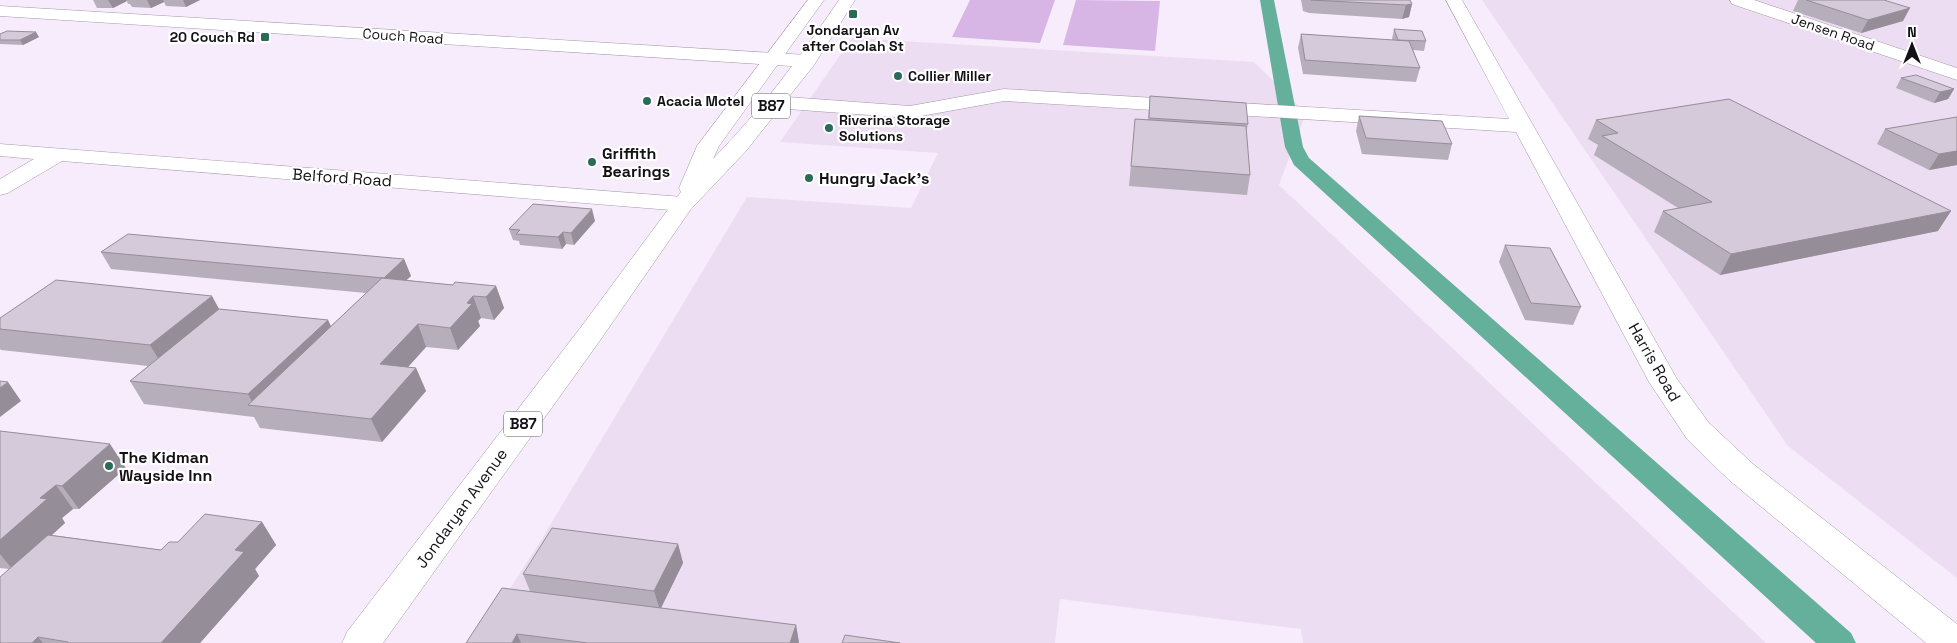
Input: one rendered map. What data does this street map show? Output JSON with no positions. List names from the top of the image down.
{
  "streets": {
    "street": [
      "Jensen Road",
      "Couch Road",
      "B87",
      "Belford Road",
      "Harris Road",
      "Jondaryan Avenue"
    ]
  },
  "crossings": [
    ["Couch Road", "Jondaryan Avenue"],
    ["Belford Road", "Jondaryan Avenue"]
  ],
  "places": {
    "transit": ["Jondaryan Av after Coolah St", "20 Couch Rd"],
    "other": [
      "Collier Miller",
      "Acacia Motel",
      "Riverina Storage Solutions",
      "Griffith Bearings",
      "Hungry Jack's",
      "The Kidman Wayside Inn"
    ]
  },
  "north": "top"
}
